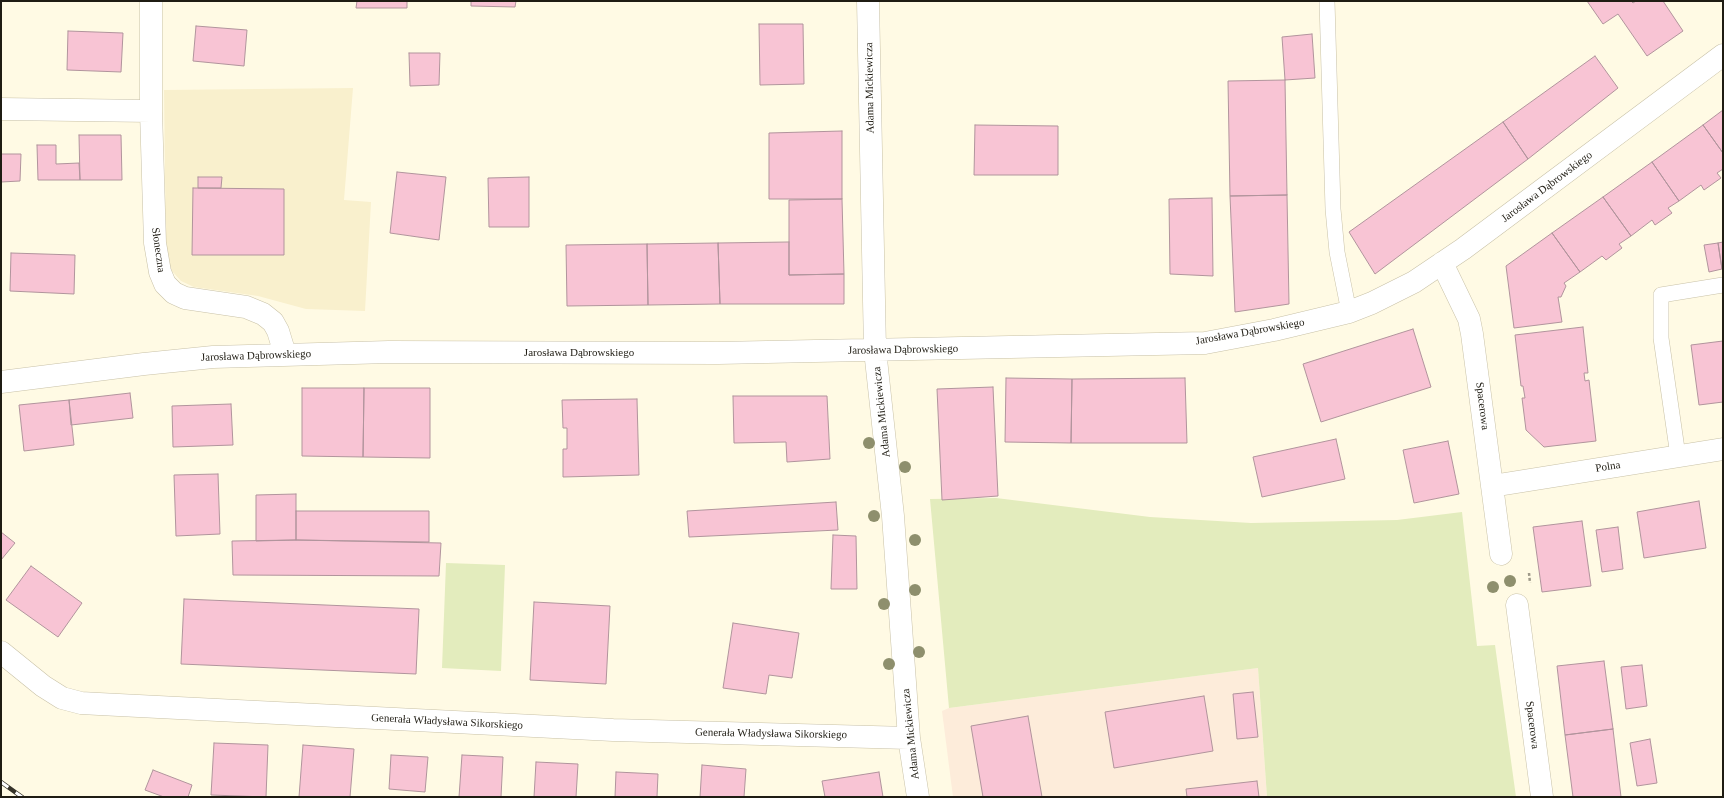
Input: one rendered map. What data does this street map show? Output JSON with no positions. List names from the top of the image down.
{
  "streets": {
    "street": [
      "Adama Mickiewicza",
      "Jarosława Dąbrowskiego",
      "Słoneczna",
      "Spacerowa",
      "Polna",
      "Generała Władysława Sikorskiego"
    ]
  },
  "crossings": [
    ["Adama Mickiewicza", "Jarosława Dąbrowskiego"],
    ["Adama Mickiewicza", "Generała Władysława Sikorskiego"],
    ["Jarosława Dąbrowskiego", "Słoneczna"],
    ["Jarosława Dąbrowskiego", "Spacerowa"],
    ["Spacerowa", "Polna"]
  ]
}
